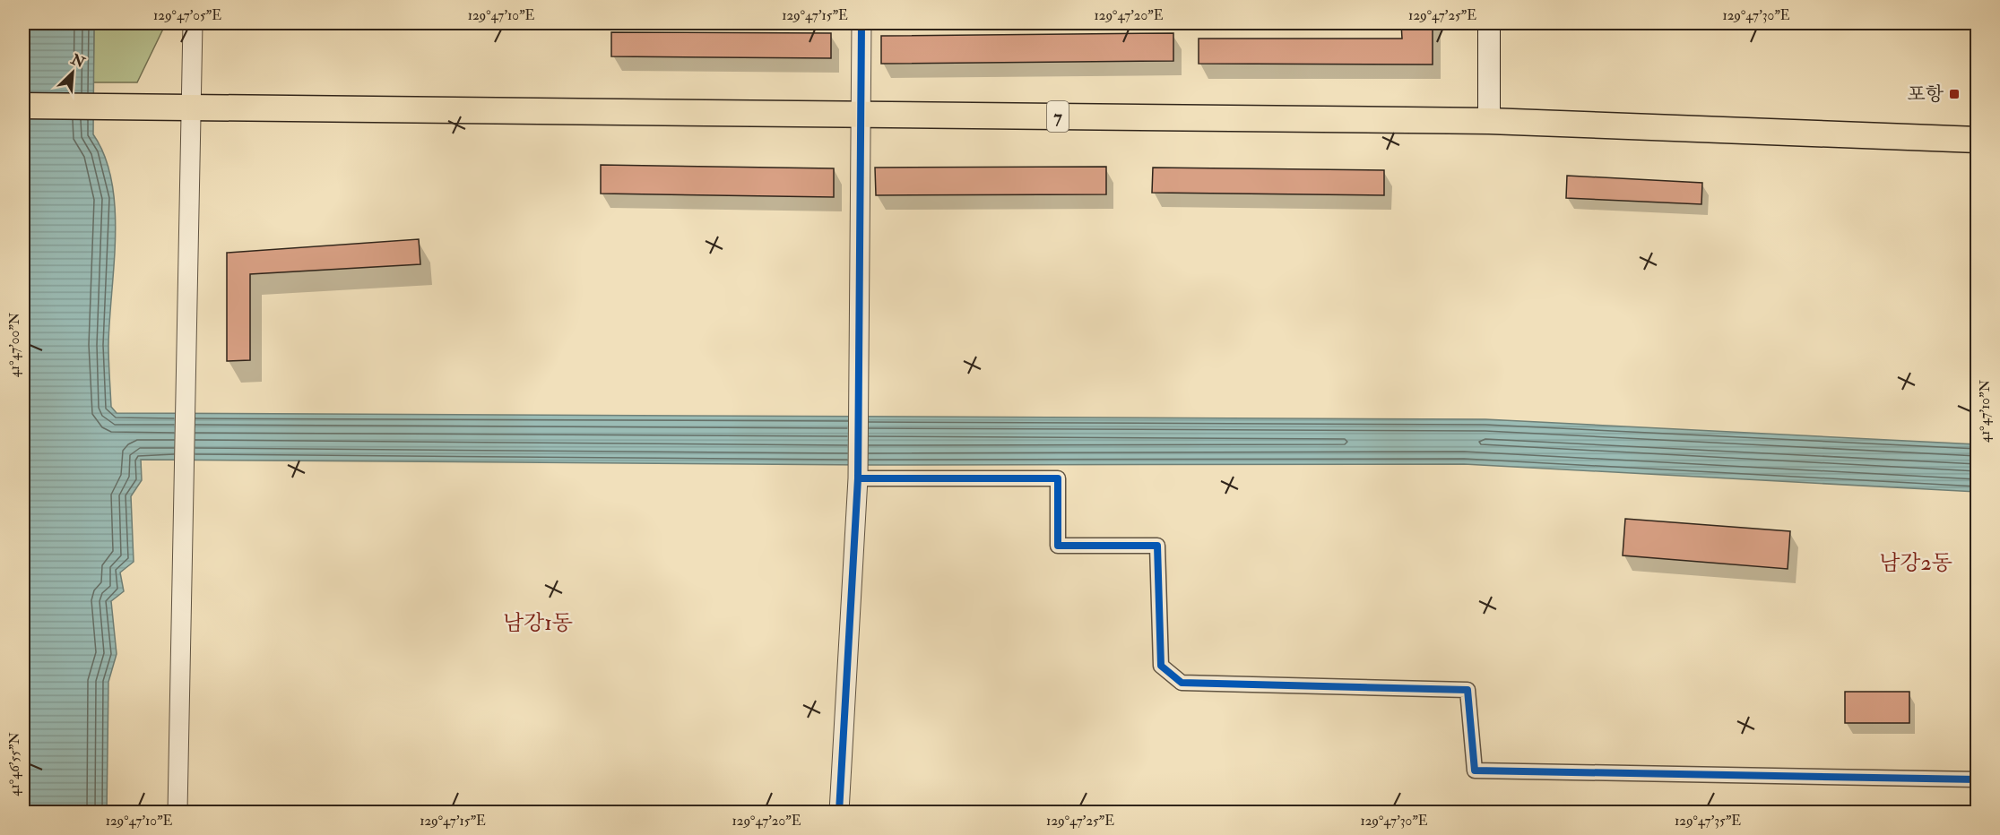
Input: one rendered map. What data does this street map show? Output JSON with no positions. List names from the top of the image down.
{
  "streets": {
    "highway": ["7"]
  },
  "districts": ["남강2동", "남강1동"],
  "places": {
    "transit": ["포항"]
  },
  "north": "top right",
  "coordinates": [
    "129°47'05\"E",
    "129°47'10\"E",
    "129°47'15\"E",
    "129°47'20\"E",
    "129°47'25\"E",
    "129°47'30\"E",
    "41°47'00\"N",
    "41°47'10\"N",
    "41°46'55\"N",
    "129°47'35\"E"
  ]
}
